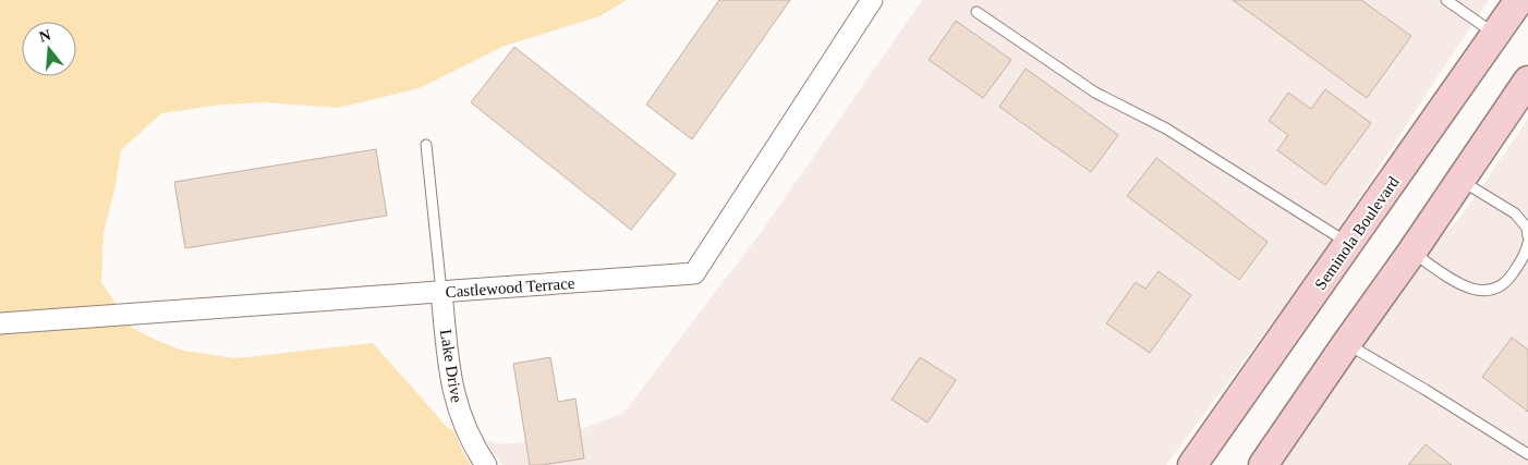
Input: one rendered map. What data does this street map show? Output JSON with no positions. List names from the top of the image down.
{
  "streets": {
    "main road": ["Seminola Boulevard"],
    "street": ["Castlewood Terrace", "Lake Drive"]
  },
  "crossings": [
    ["Castlewood Terrace", "Lake Drive"]
  ],
  "north": "top"
}
